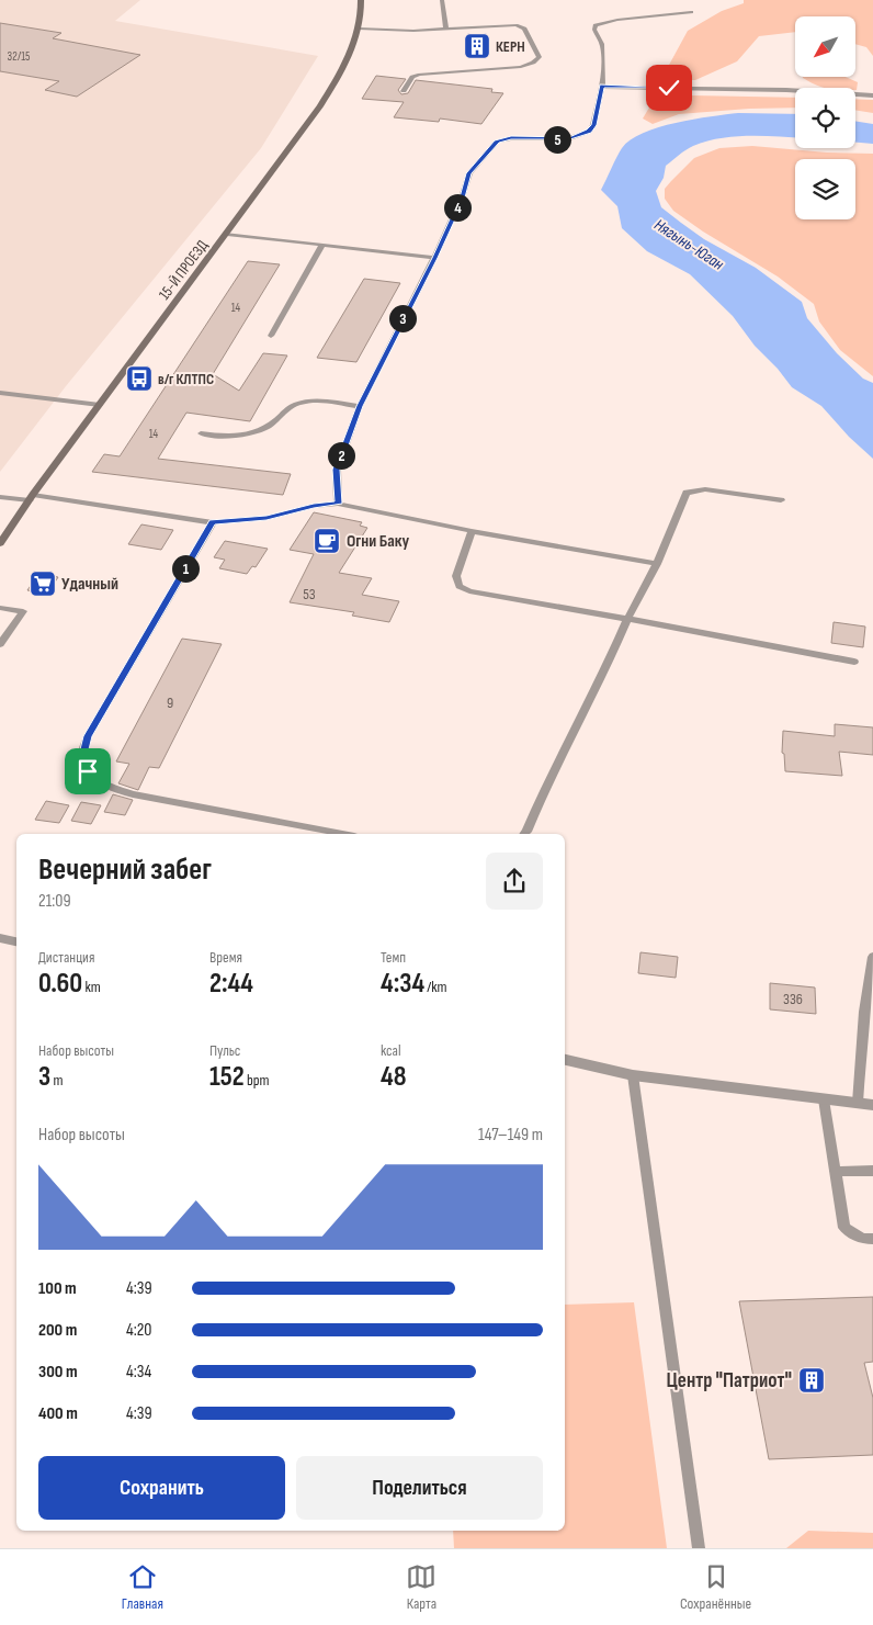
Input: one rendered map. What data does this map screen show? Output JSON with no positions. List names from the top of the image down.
{
  "streets": {
    "main road": ["15-Й ПРОЕЗД"]
  },
  "water": ["Нягынь-Юган"],
  "places": {
    "building": ["КЕРН", "Центр \"Патриот\""],
    "bus stop": ["в/г КЛТПС"],
    "cafe": ["Огни Баку"],
    "supermarket": ["Удачный"]
  },
  "house_numbers": [
    "32/15",
    "14",
    "14",
    "53",
    "9",
    "336"
  ],
  "north": "bottom left",
  "page": {
    "pins": [
      "5",
      "4",
      "3",
      "2",
      "1"
    ],
    "heading": ["Вечерний забег", "21:09"],
    "stats": [
      ["Дистанция", "0.60 km"],
      ["Время", "2:44"],
      ["Темп", "4:34 /km"],
      ["Набор высоты", "3 m"],
      ["Пульс", "152 bpm"],
      ["kcal", "48"]
    ],
    "chart": ["Набор высоты", "147–149 m"],
    "list": [
      {
        "name": "100 m",
        "note": "4:39"
      },
      {
        "name": "200 m",
        "note": "4:20"
      },
      {
        "name": "300 m",
        "note": "4:34"
      },
      {
        "name": "400 m",
        "note": "4:39"
      }
    ],
    "buttons": ["Сохранить", "Поделиться"],
    "tabs": ["Главная", "Карта", "Сохранённые"]
  }
}
